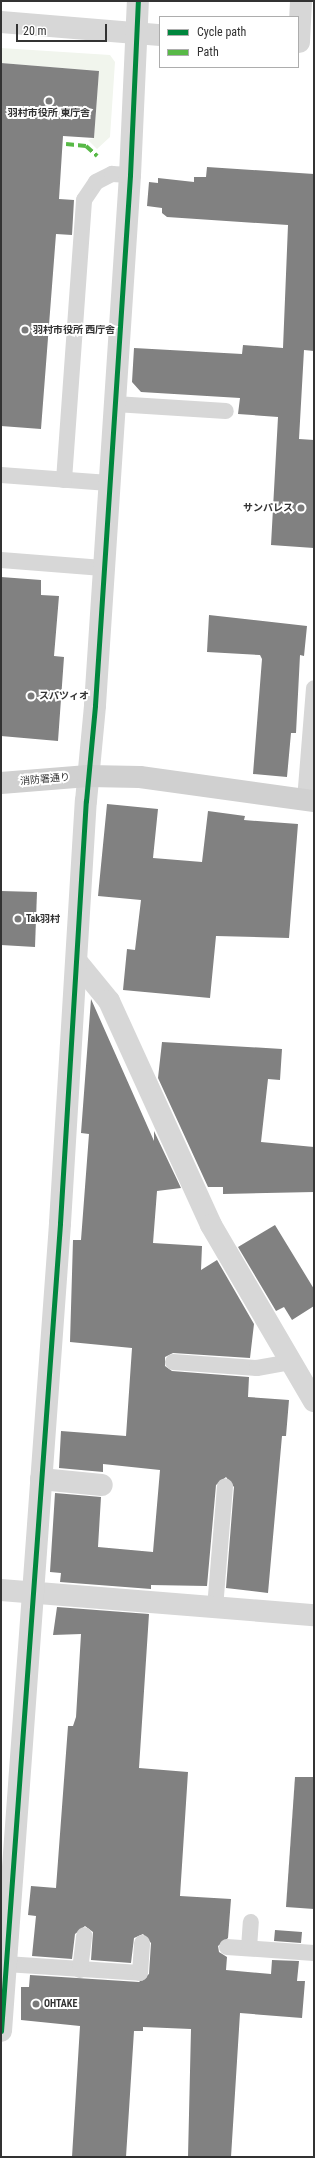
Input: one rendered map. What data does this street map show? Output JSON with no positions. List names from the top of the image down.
{
  "streets": {
    "street": ["消防署通り"]
  },
  "places": [
    "羽村市役所 東庁舎",
    "羽村市役所 西庁舎",
    "サンパレス",
    "スパツィオ",
    "Tak羽村",
    "OHTAKE"
  ],
  "legend": ["Cycle path", "Path"],
  "scale_bar": "20 m"
}
